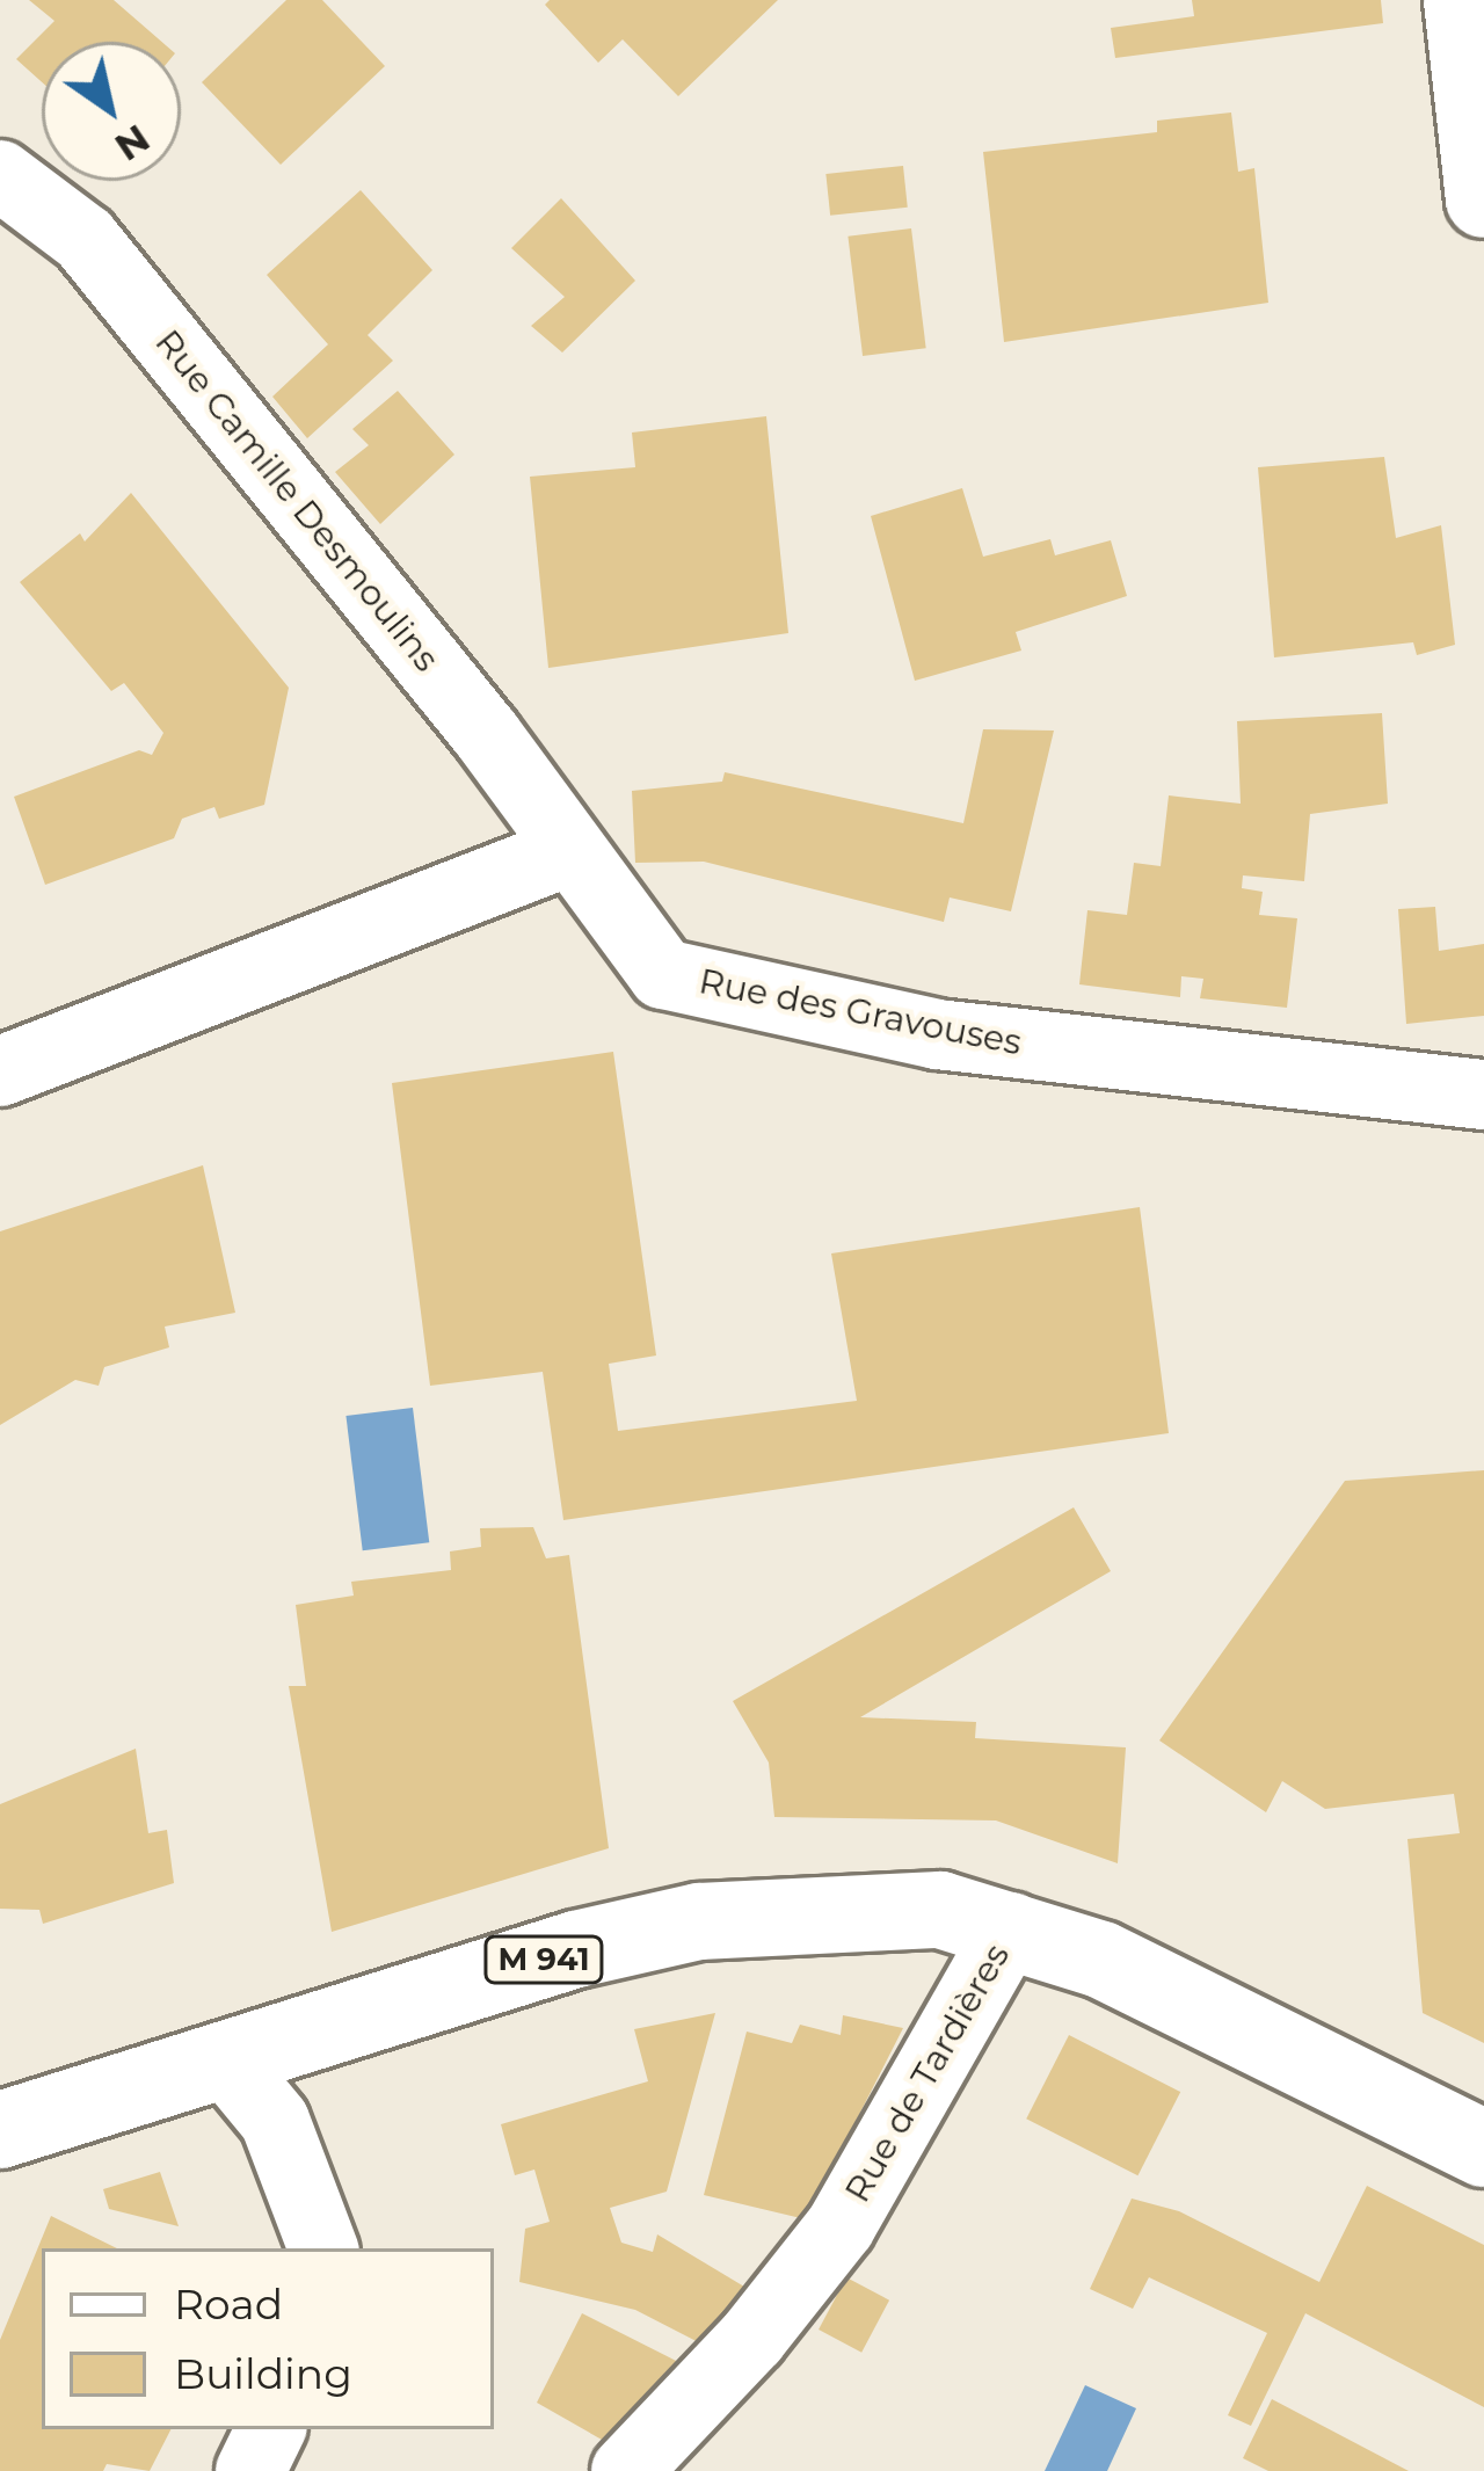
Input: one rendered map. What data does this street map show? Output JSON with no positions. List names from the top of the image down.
{
  "streets": {
    "main road": ["M 941"],
    "street": ["Rue Camille Desmoulins", "Rue des Gravouses", "Rue de Tardières"]
  },
  "crossings": [
    ["Rue Camille Desmoulins", "Rue des Gravouses"],
    ["M 941", "Rue de Tardières"]
  ],
  "legend": ["Road", "Building"],
  "north": "bottom right"
}
